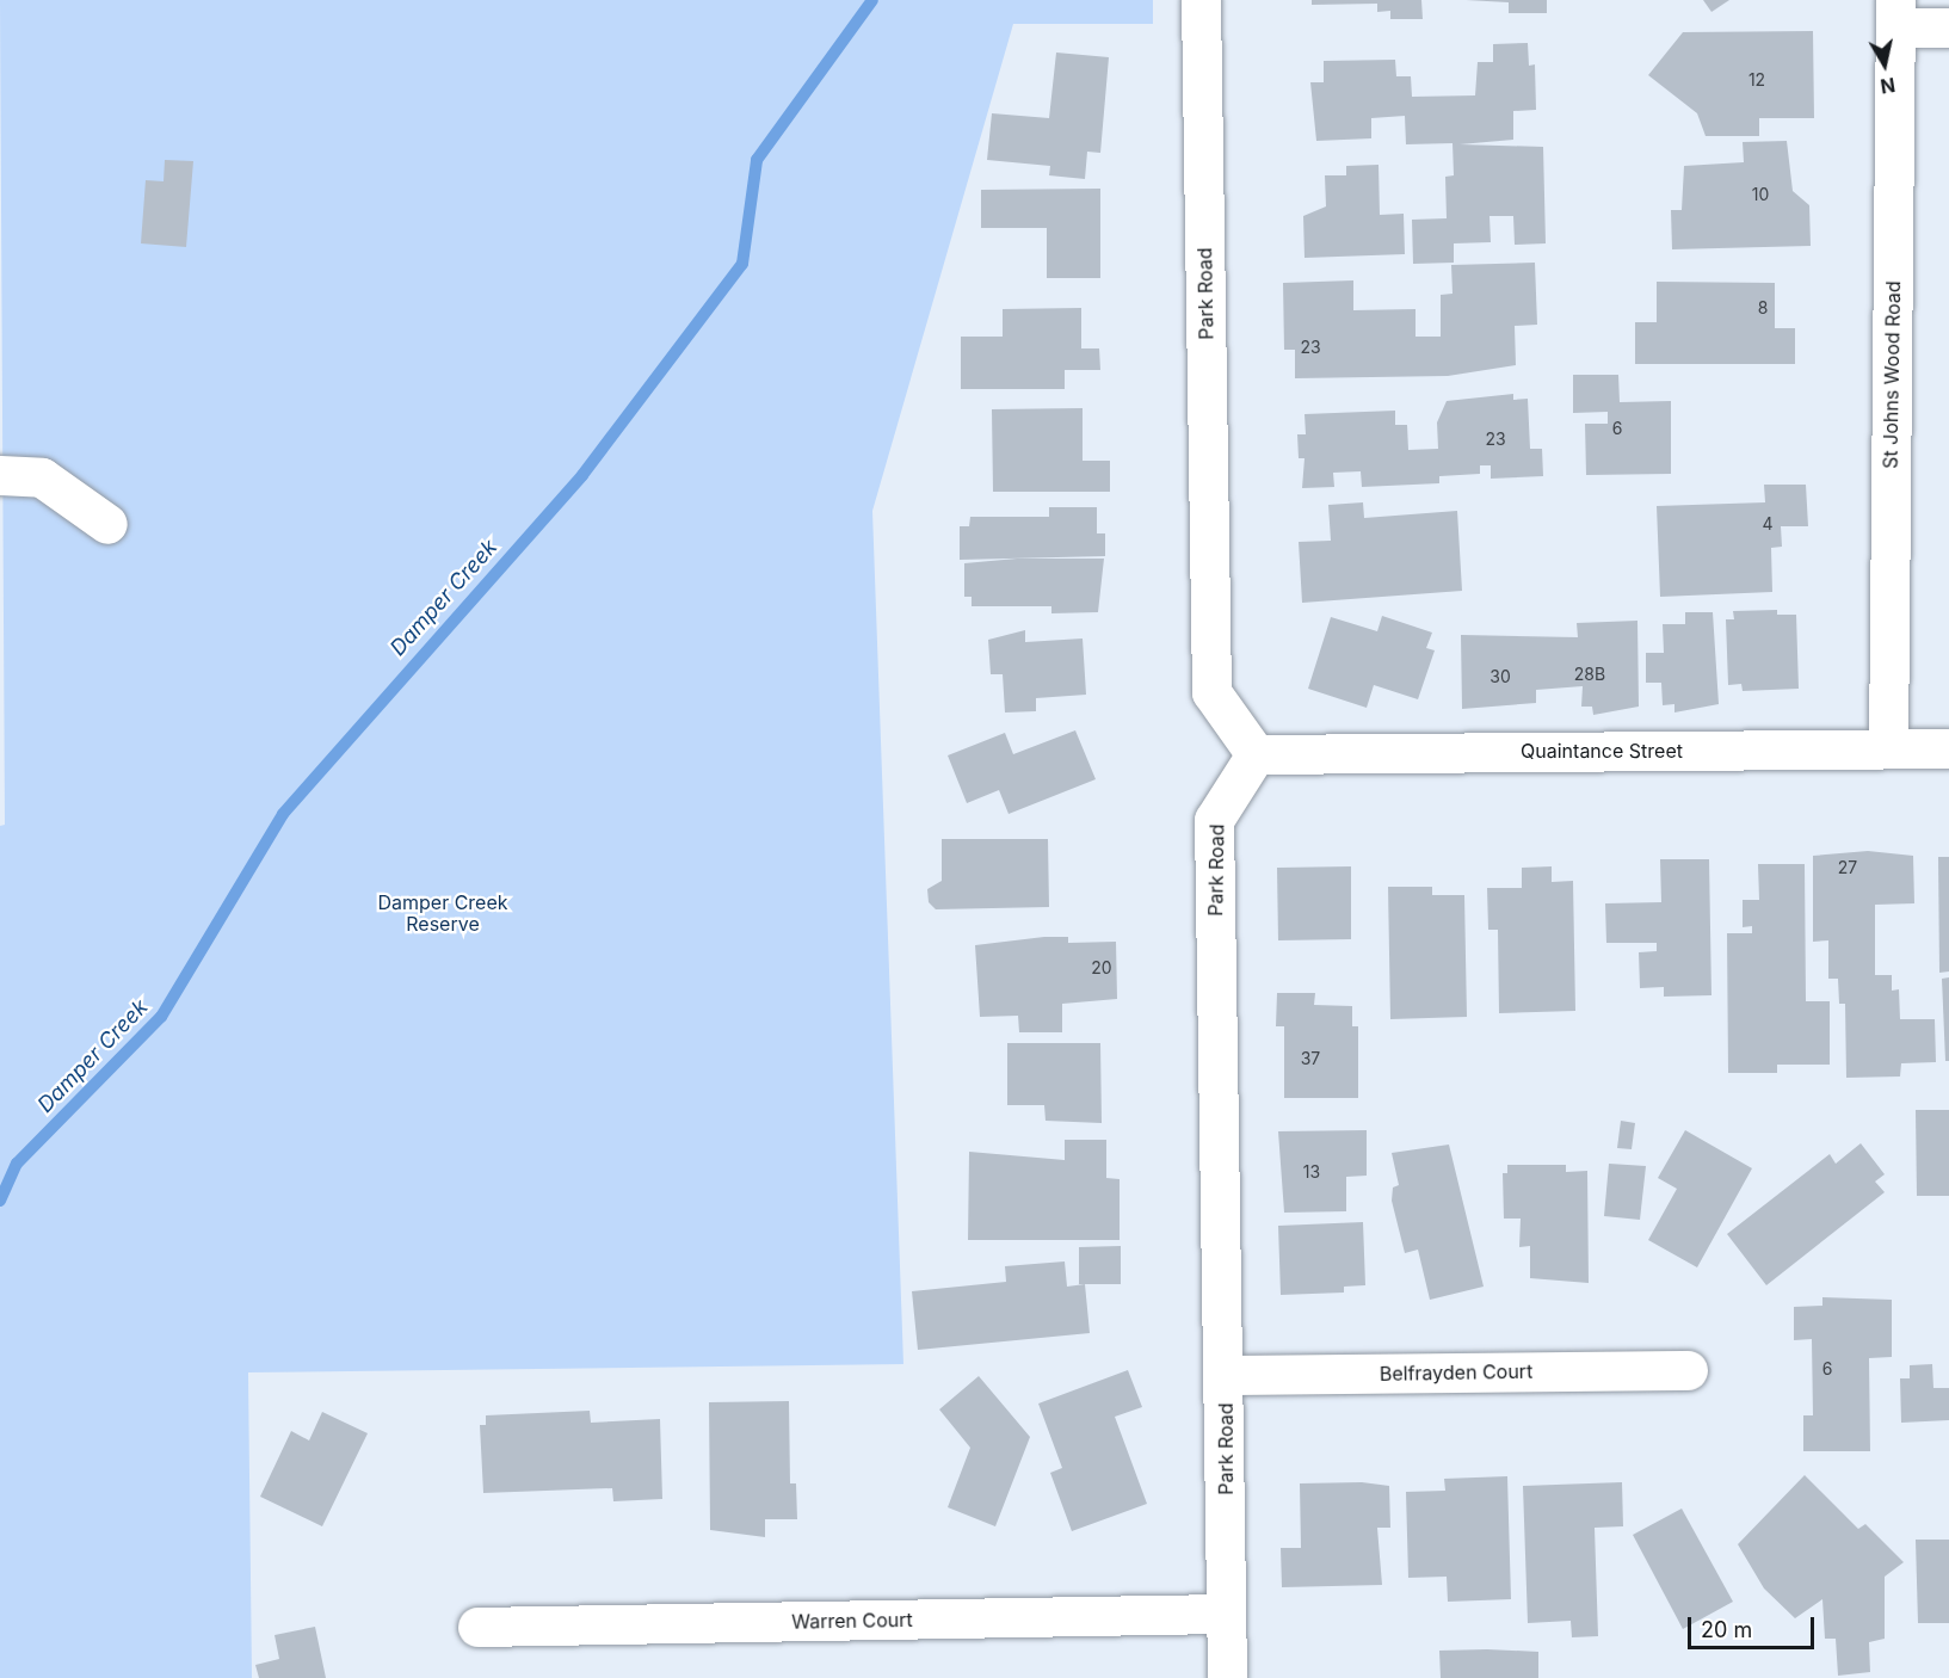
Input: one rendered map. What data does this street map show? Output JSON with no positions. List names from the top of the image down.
{
  "streets": {
    "street": [
      "Park Road",
      "St Johns Wood Road",
      "Quaintance Street",
      "Belfrayden Court",
      "Warren Court"
    ]
  },
  "crossings": [
    ["Park Road", "Quaintance Street"],
    ["Park Road", "Belfrayden Court"],
    ["Park Road", "Warren Court"],
    ["St Johns Wood Road", "Quaintance Street"]
  ],
  "water": ["Damper Creek"],
  "parks": ["Damper Creek Reserve"],
  "house_numbers": [
    "12",
    "10",
    "8",
    "23",
    "6",
    "23",
    "4",
    "28B",
    "30",
    "27",
    "20",
    "37",
    "13",
    "6"
  ],
  "scale_bar": "20 m",
  "north": "bottom"
}
